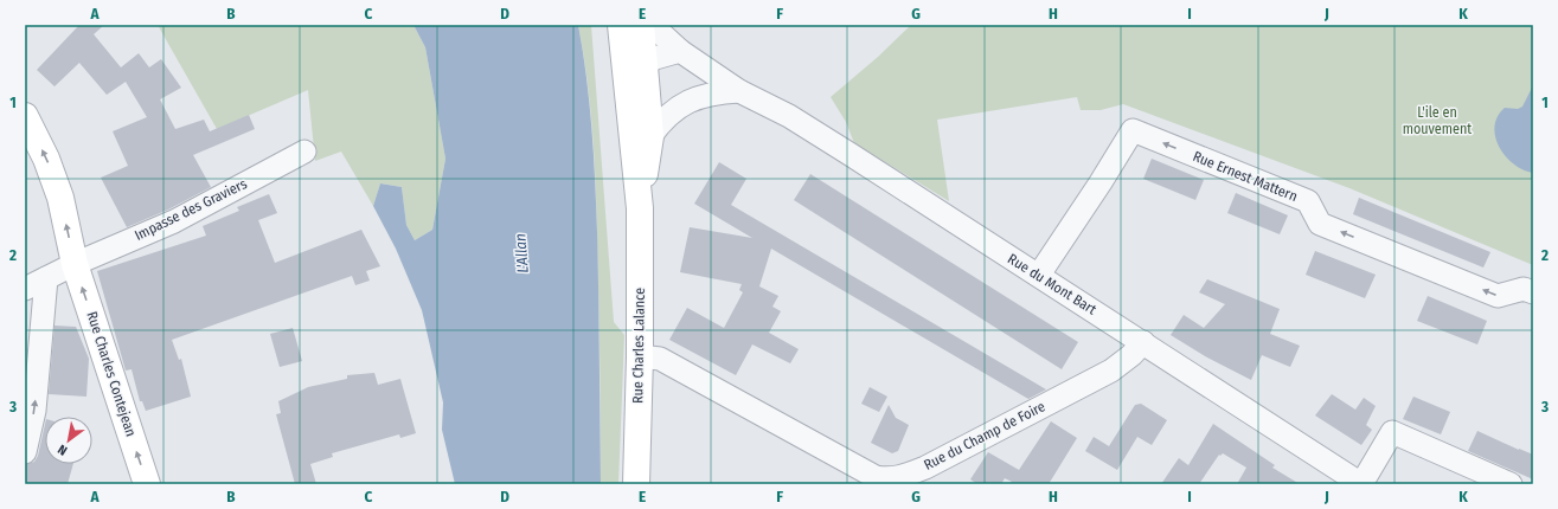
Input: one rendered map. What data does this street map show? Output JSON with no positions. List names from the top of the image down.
{
  "streets": {
    "main road": ["Rue Charles Lalance", "Rue Charles Contejean"],
    "street": [
      "Rue Ernest Mattern",
      "Impasse des Graviers",
      "Rue du Mont Bart",
      "Rue du Champ de Foire"
    ]
  },
  "crossings": [
    ["Rue Ernest Mattern", "Rue du Mont Bart"],
    ["Impasse des Graviers", "Rue Charles Contejean"],
    ["Rue du Mont Bart", "Rue Charles Lalance"],
    ["Rue du Mont Bart", "Rue du Champ de Foire"],
    ["Rue Charles Lalance", "Rue du Champ de Foire"]
  ],
  "one_way": ["Rue Ernest Mattern", "Rue Charles Contejean"],
  "water": ["L'Allan"],
  "parks": ["L'ile en mouvement"],
  "north": "bottom left",
  "grid": {
    "columns": [
      "A",
      "B",
      "C",
      "D",
      "E",
      "F",
      "G",
      "H",
      "I",
      "J",
      "K"
    ],
    "rows": ["1", "2", "3"]
  }
}
